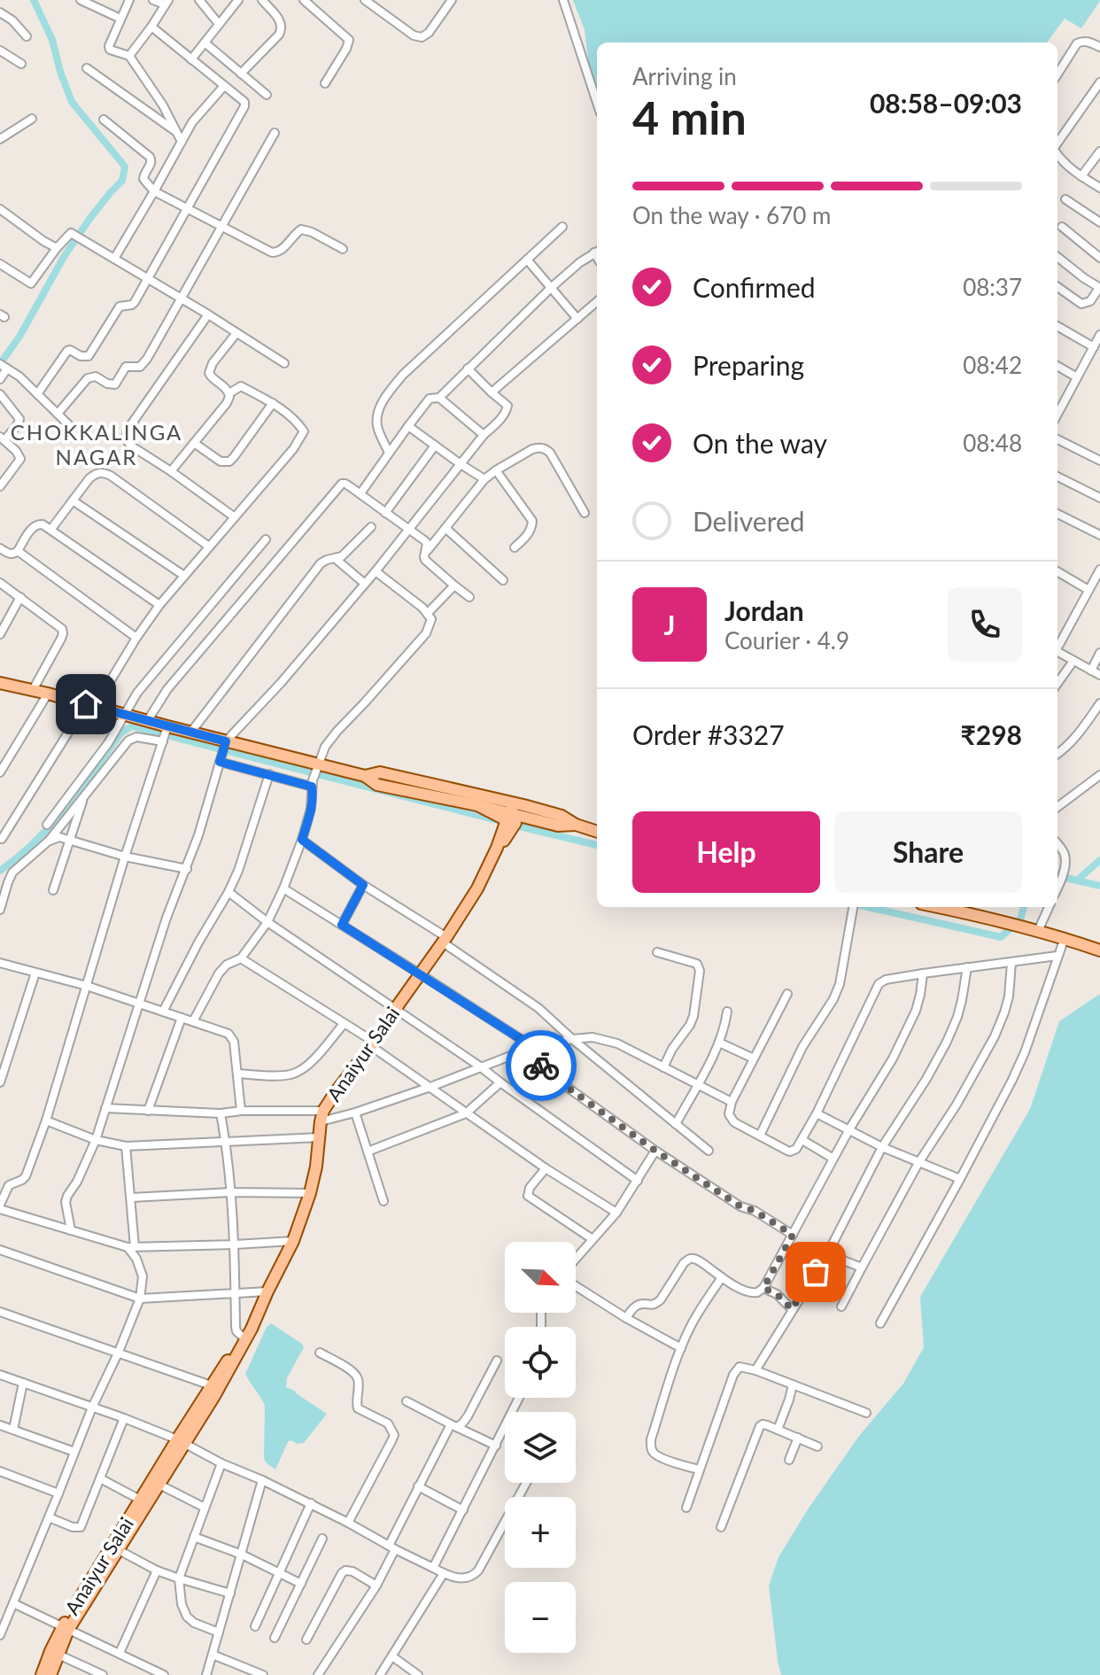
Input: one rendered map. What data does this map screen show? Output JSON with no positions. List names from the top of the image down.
{
  "streets": {
    "main road": ["Anaiyur Salai"]
  },
  "districts": ["CHOKKALINGA NAGAR"],
  "north": "bottom right",
  "page": {
    "heading": ["4 min", "Arriving in", "08:58–09:03"],
    "panel": [
      "Jordan",
      "Courier · 4.9",
      "Order #3327",
      "₹298"
    ],
    "bar": "On the way · 670 m",
    "list": [
      ["Confirmed", "08:37"],
      ["Preparing", "08:42"],
      ["On the way", "08:48"],
      "Delivered"
    ],
    "round": "J",
    "buttons": ["Help", "Share"],
    "map_buttons": ["+", "−"]
  }
}
